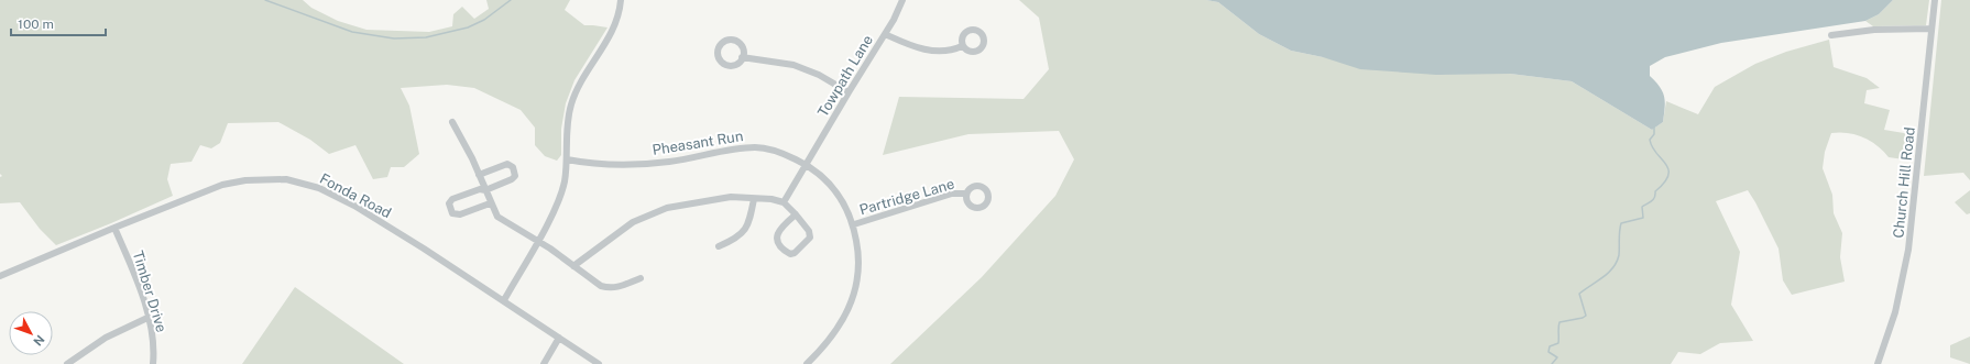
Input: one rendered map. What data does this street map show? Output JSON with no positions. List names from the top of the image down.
{
  "streets": {
    "street": [
      "Towpath Lane",
      "Pheasant Run",
      "Church Hill Road",
      "Fonda Road",
      "Partridge Lane",
      "Timber Drive"
    ]
  },
  "crossings": [
    ["Towpath Lane", "Pheasant Run"],
    ["Pheasant Run", "Partridge Lane"],
    ["Fonda Road", "Timber Drive"]
  ],
  "scale_bar": "100 m",
  "north": "bottom right"
}
